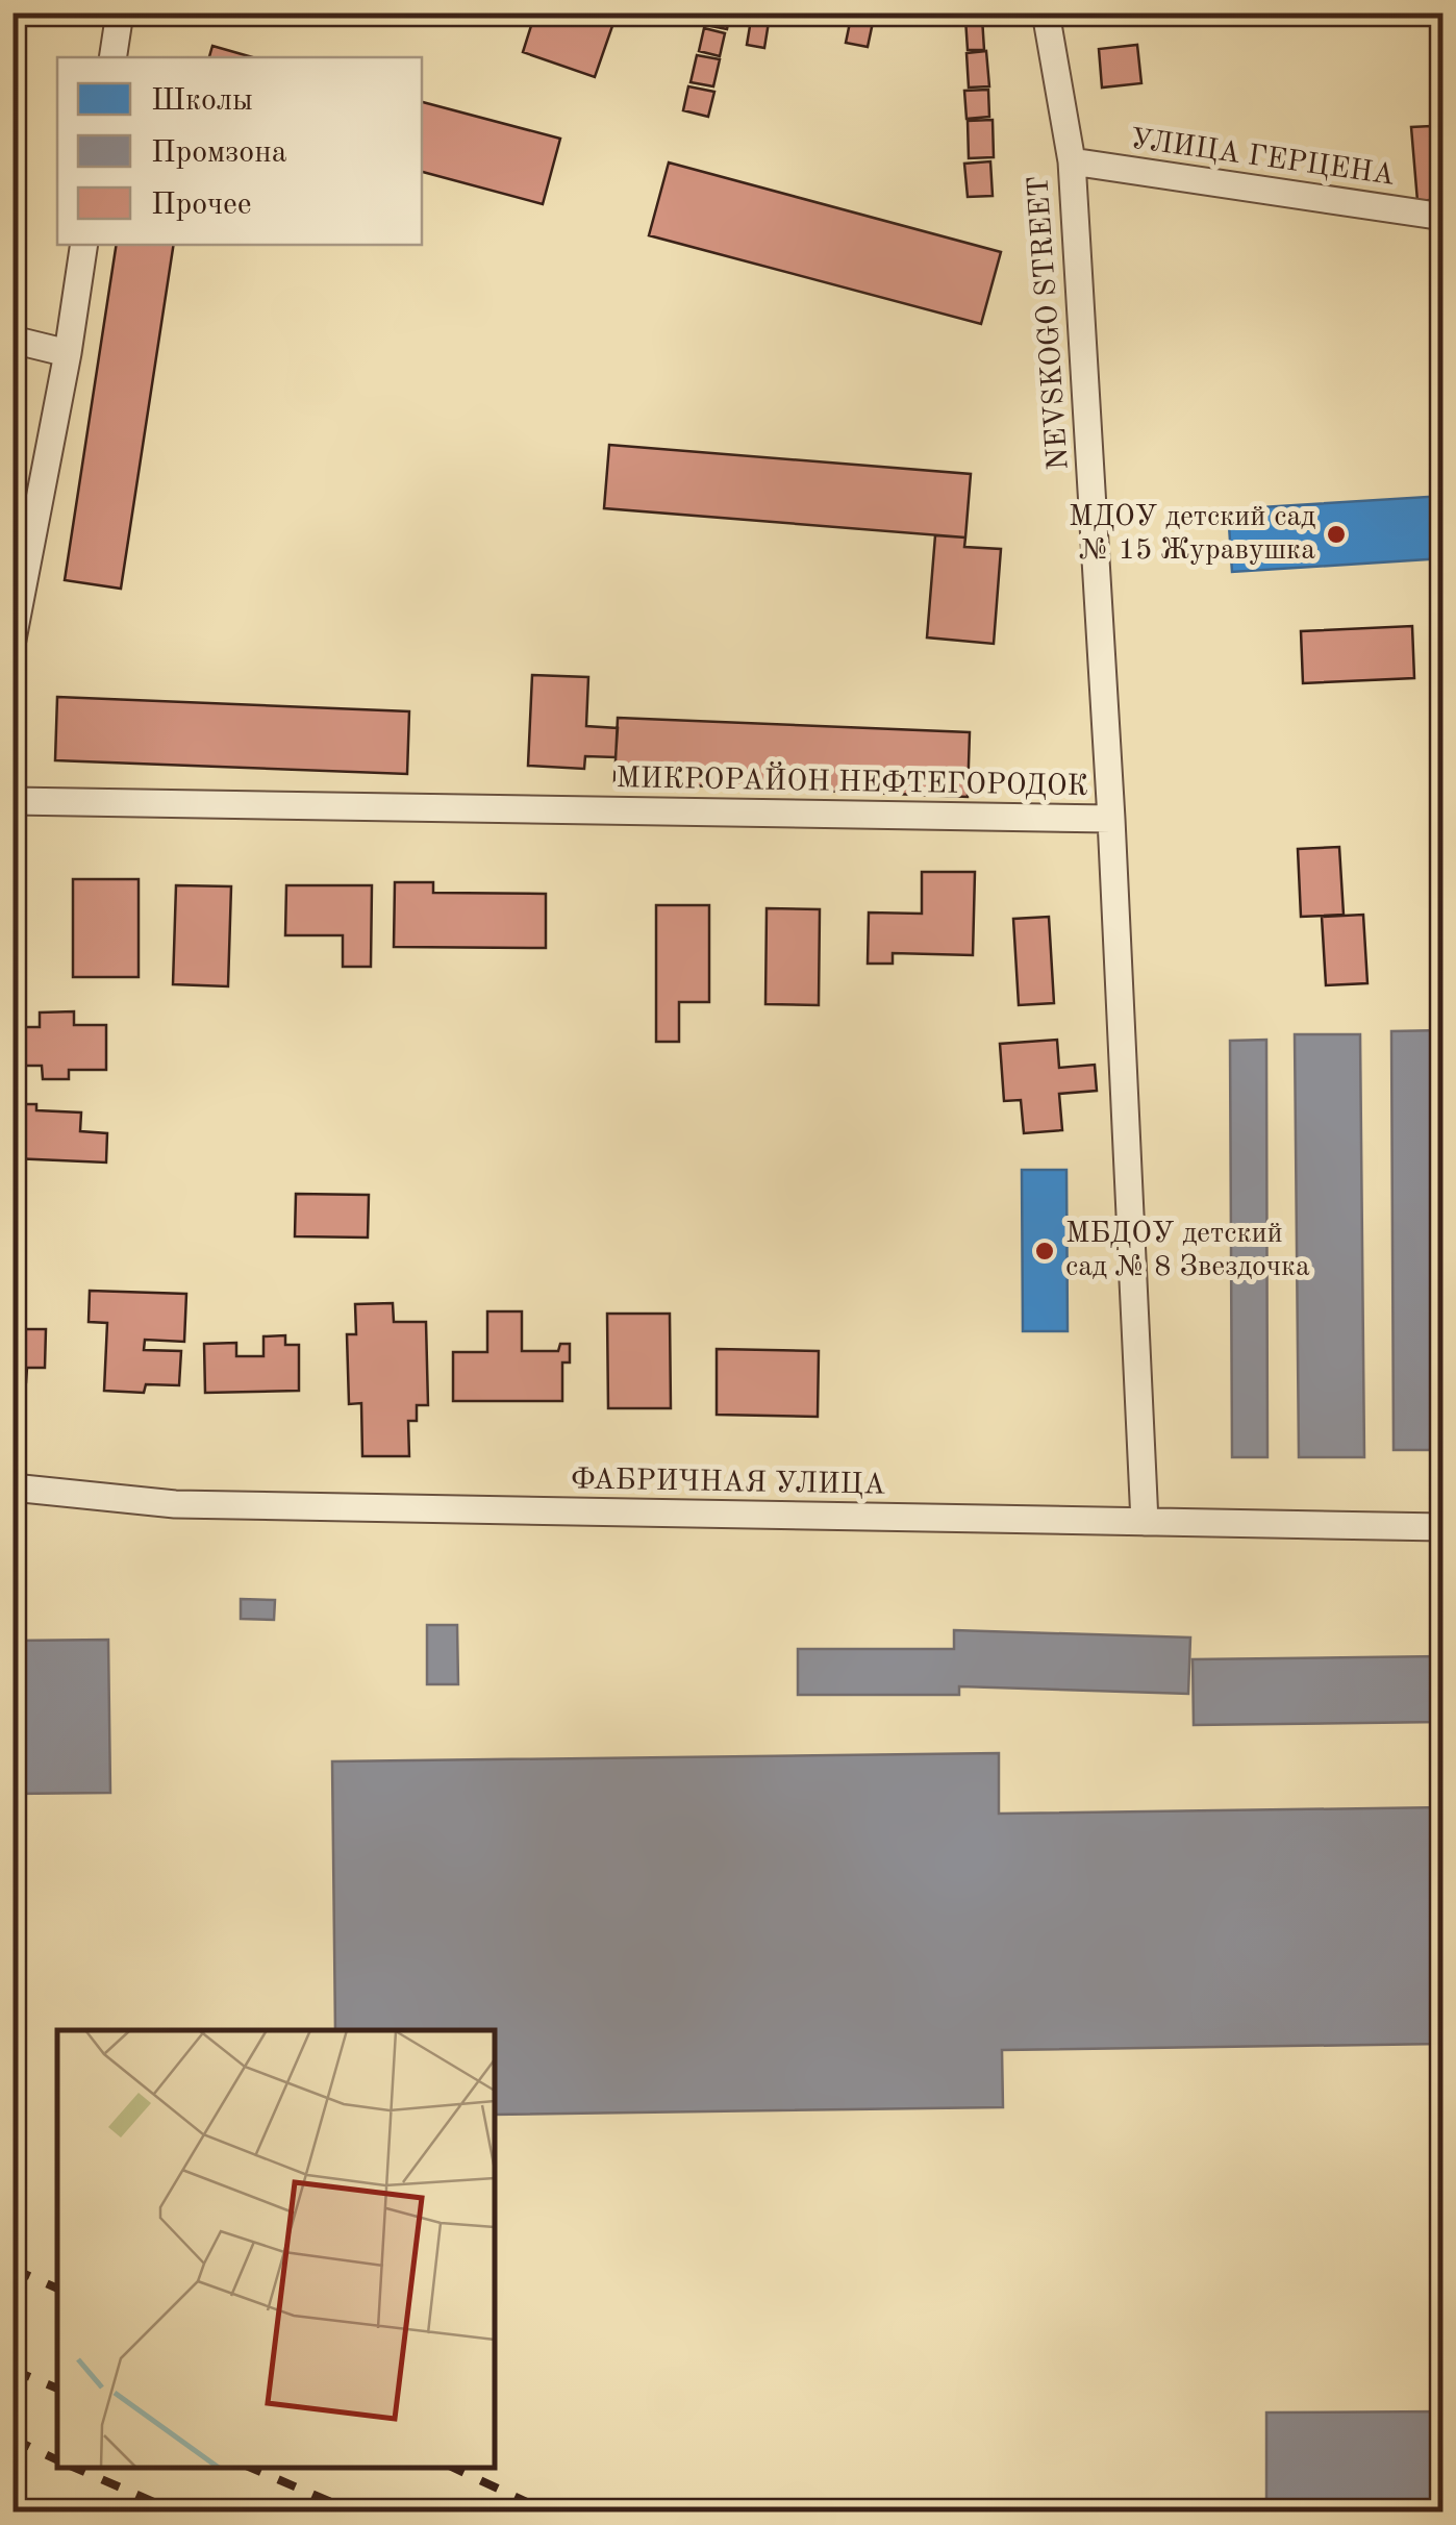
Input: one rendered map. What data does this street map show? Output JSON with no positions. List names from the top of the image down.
{
  "streets": {
    "street": [
      "УЛИЦА ГЕРЦЕНА",
      "NEVSKOGO STREET",
      "МИКРОРАЙОН НЕФТЕГОРОДОК",
      "ФАБРИЧНАЯ УЛИЦА"
    ]
  },
  "crossings": [
    ["УЛИЦА ГЕРЦЕНА", "NEVSKOGO STREET"],
    ["NEVSKOGO STREET", "МИКРОРАЙОН НЕФТЕГОРОДОК"],
    ["МИКРОРАЙОН НЕФТЕГОРОДОК", "ФАБРИЧНАЯ УЛИЦА"]
  ],
  "places": ["МДОУ детский сад № 15 Журавушка", "МБДОУ детский сад № 8 Звездочка"],
  "legend": ["Школы", "Промзона", "Прочее"]
}
